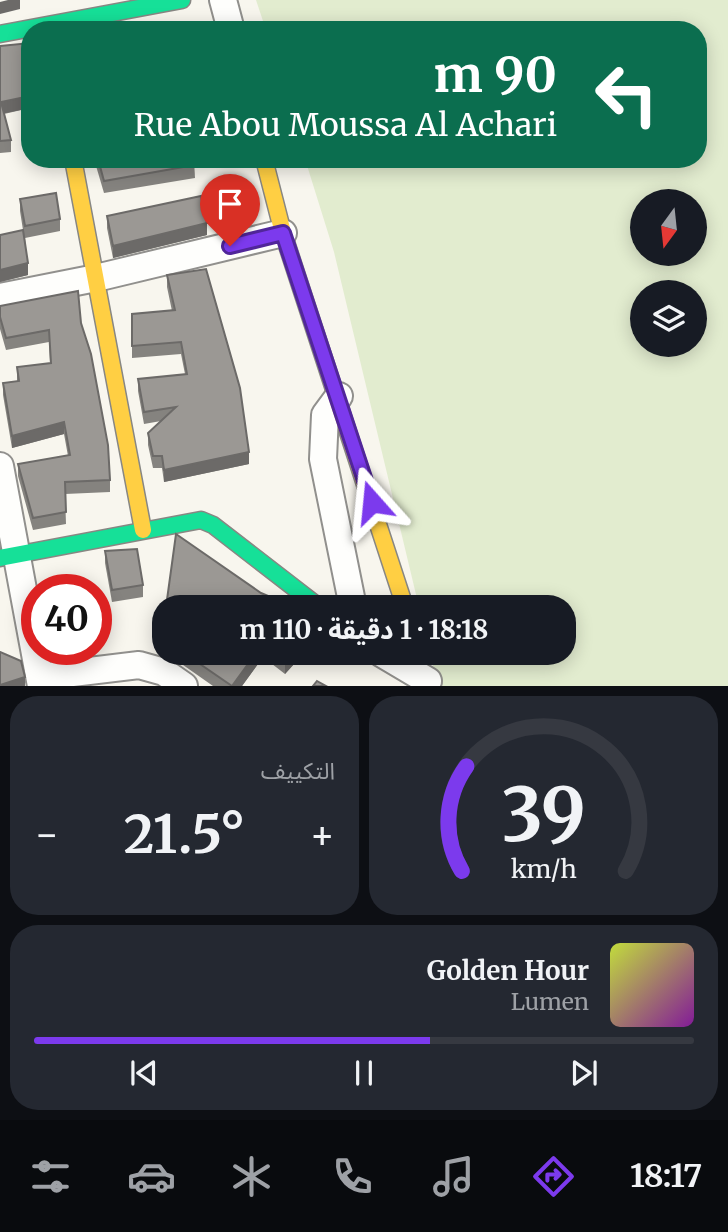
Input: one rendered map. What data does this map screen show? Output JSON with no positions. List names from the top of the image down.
{
  "north": "bottom",
  "page": {
    "turn": ["90 m", "Rue Abou Moussa Al Achari"],
    "limit": "40",
    "trip": "18:18 · 1 دقيقة · 110 m",
    "tile": "التكييف",
    "heat": ["−", "21.5°", "+"],
    "song": ["Golden Hour", "Lumen"],
    "tabs": "18:17",
    "gauge": ["39", "km/h"]
  }
}
